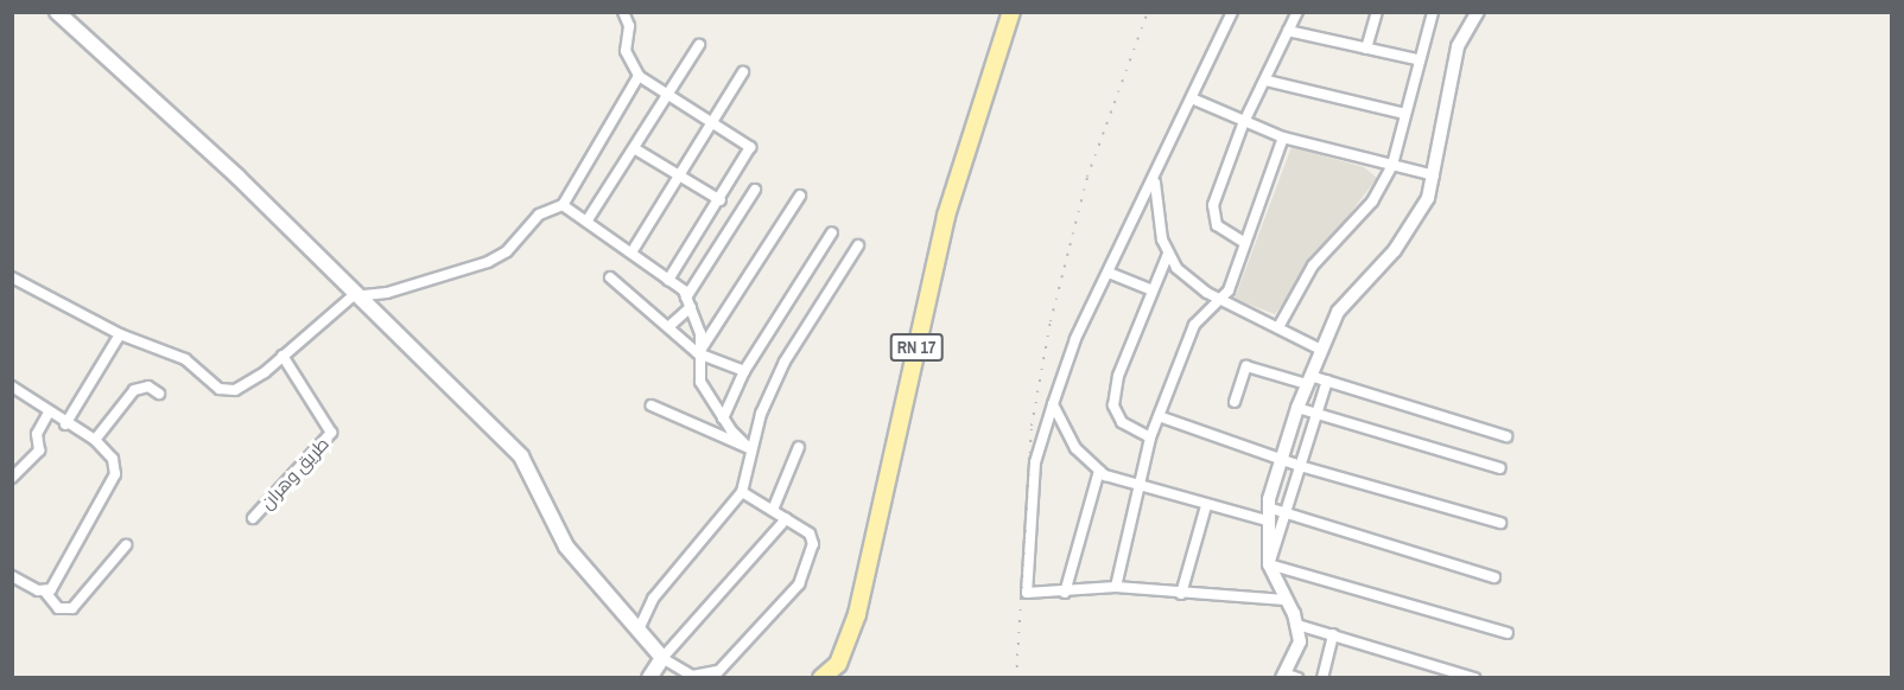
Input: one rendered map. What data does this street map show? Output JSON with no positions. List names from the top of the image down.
{
  "streets": {
    "main road": ["RN 17"],
    "street": ["طريق وهران"]
  }
}
